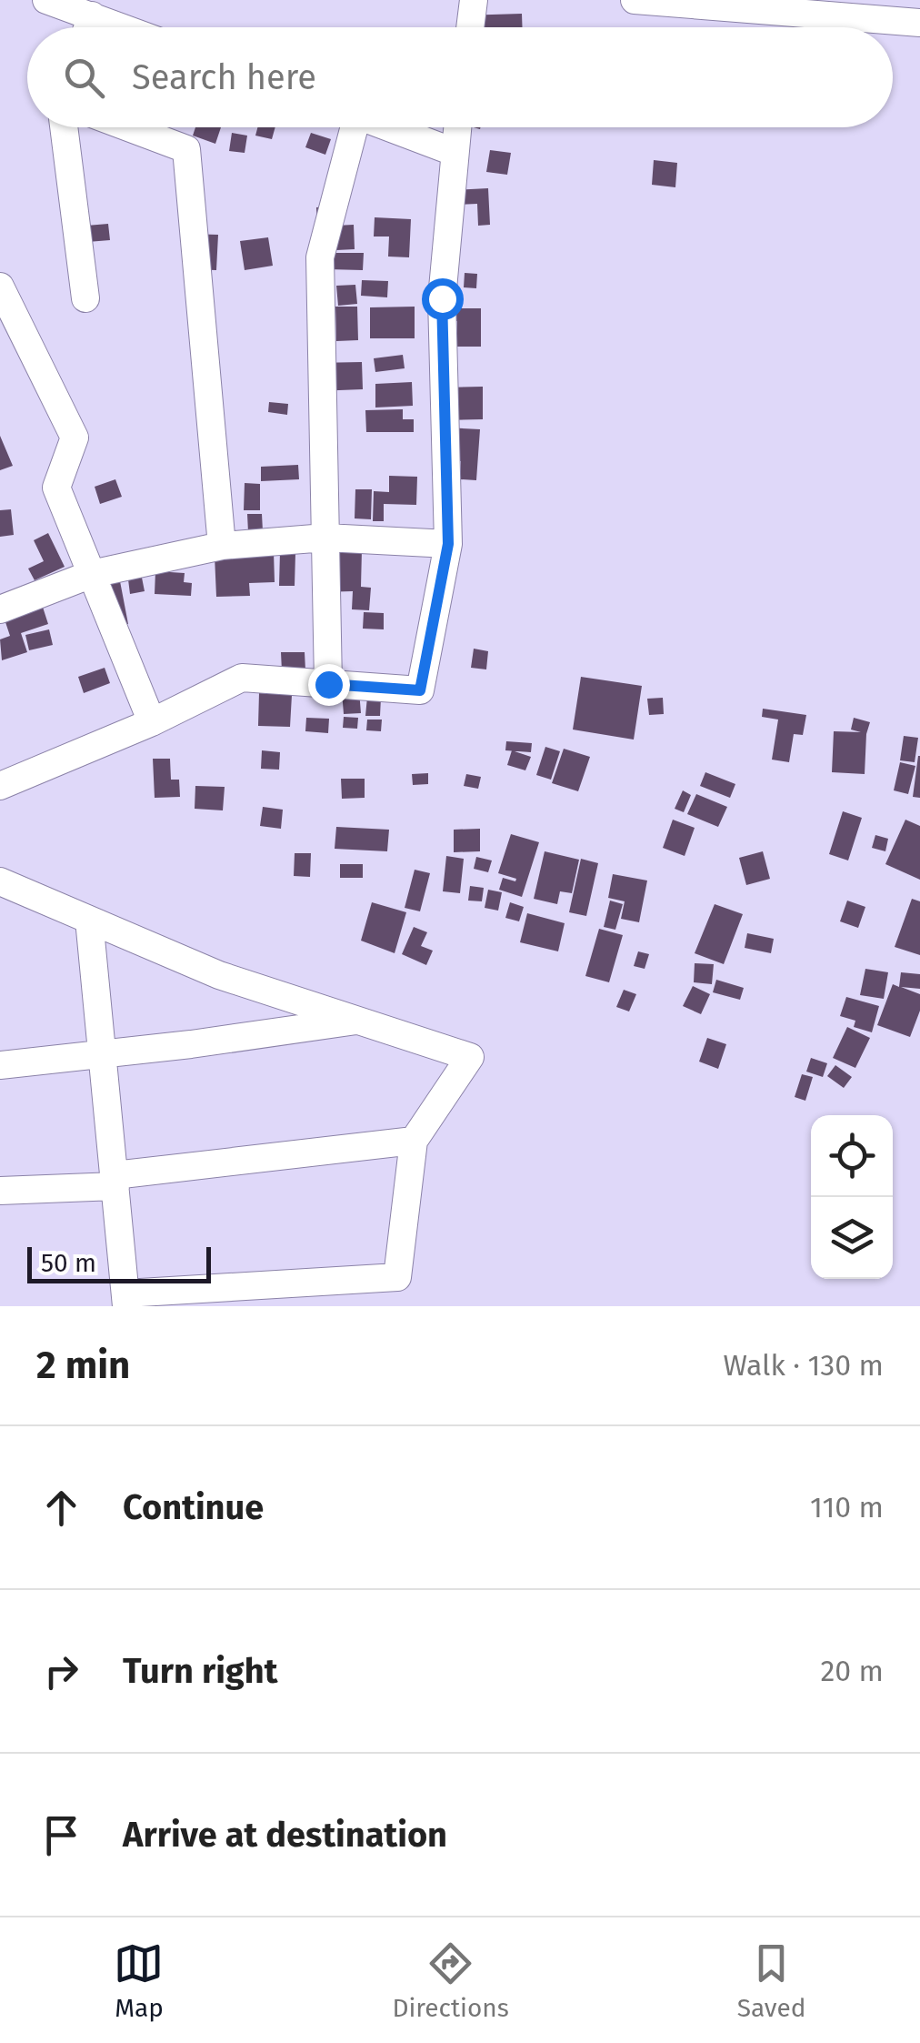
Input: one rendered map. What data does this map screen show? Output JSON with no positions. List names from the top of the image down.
{
  "scale_bar": "50 m",
  "page": {
    "search": "Search here",
    "scale": "50 m",
    "heading": ["2 min", "Walk · 130 m"],
    "list": [
      ["Continue", "110 m"],
      ["Turn right", "20 m"],
      "Arrive at destination"
    ],
    "nav": ["Map", "Directions", "Saved"]
  }
}
